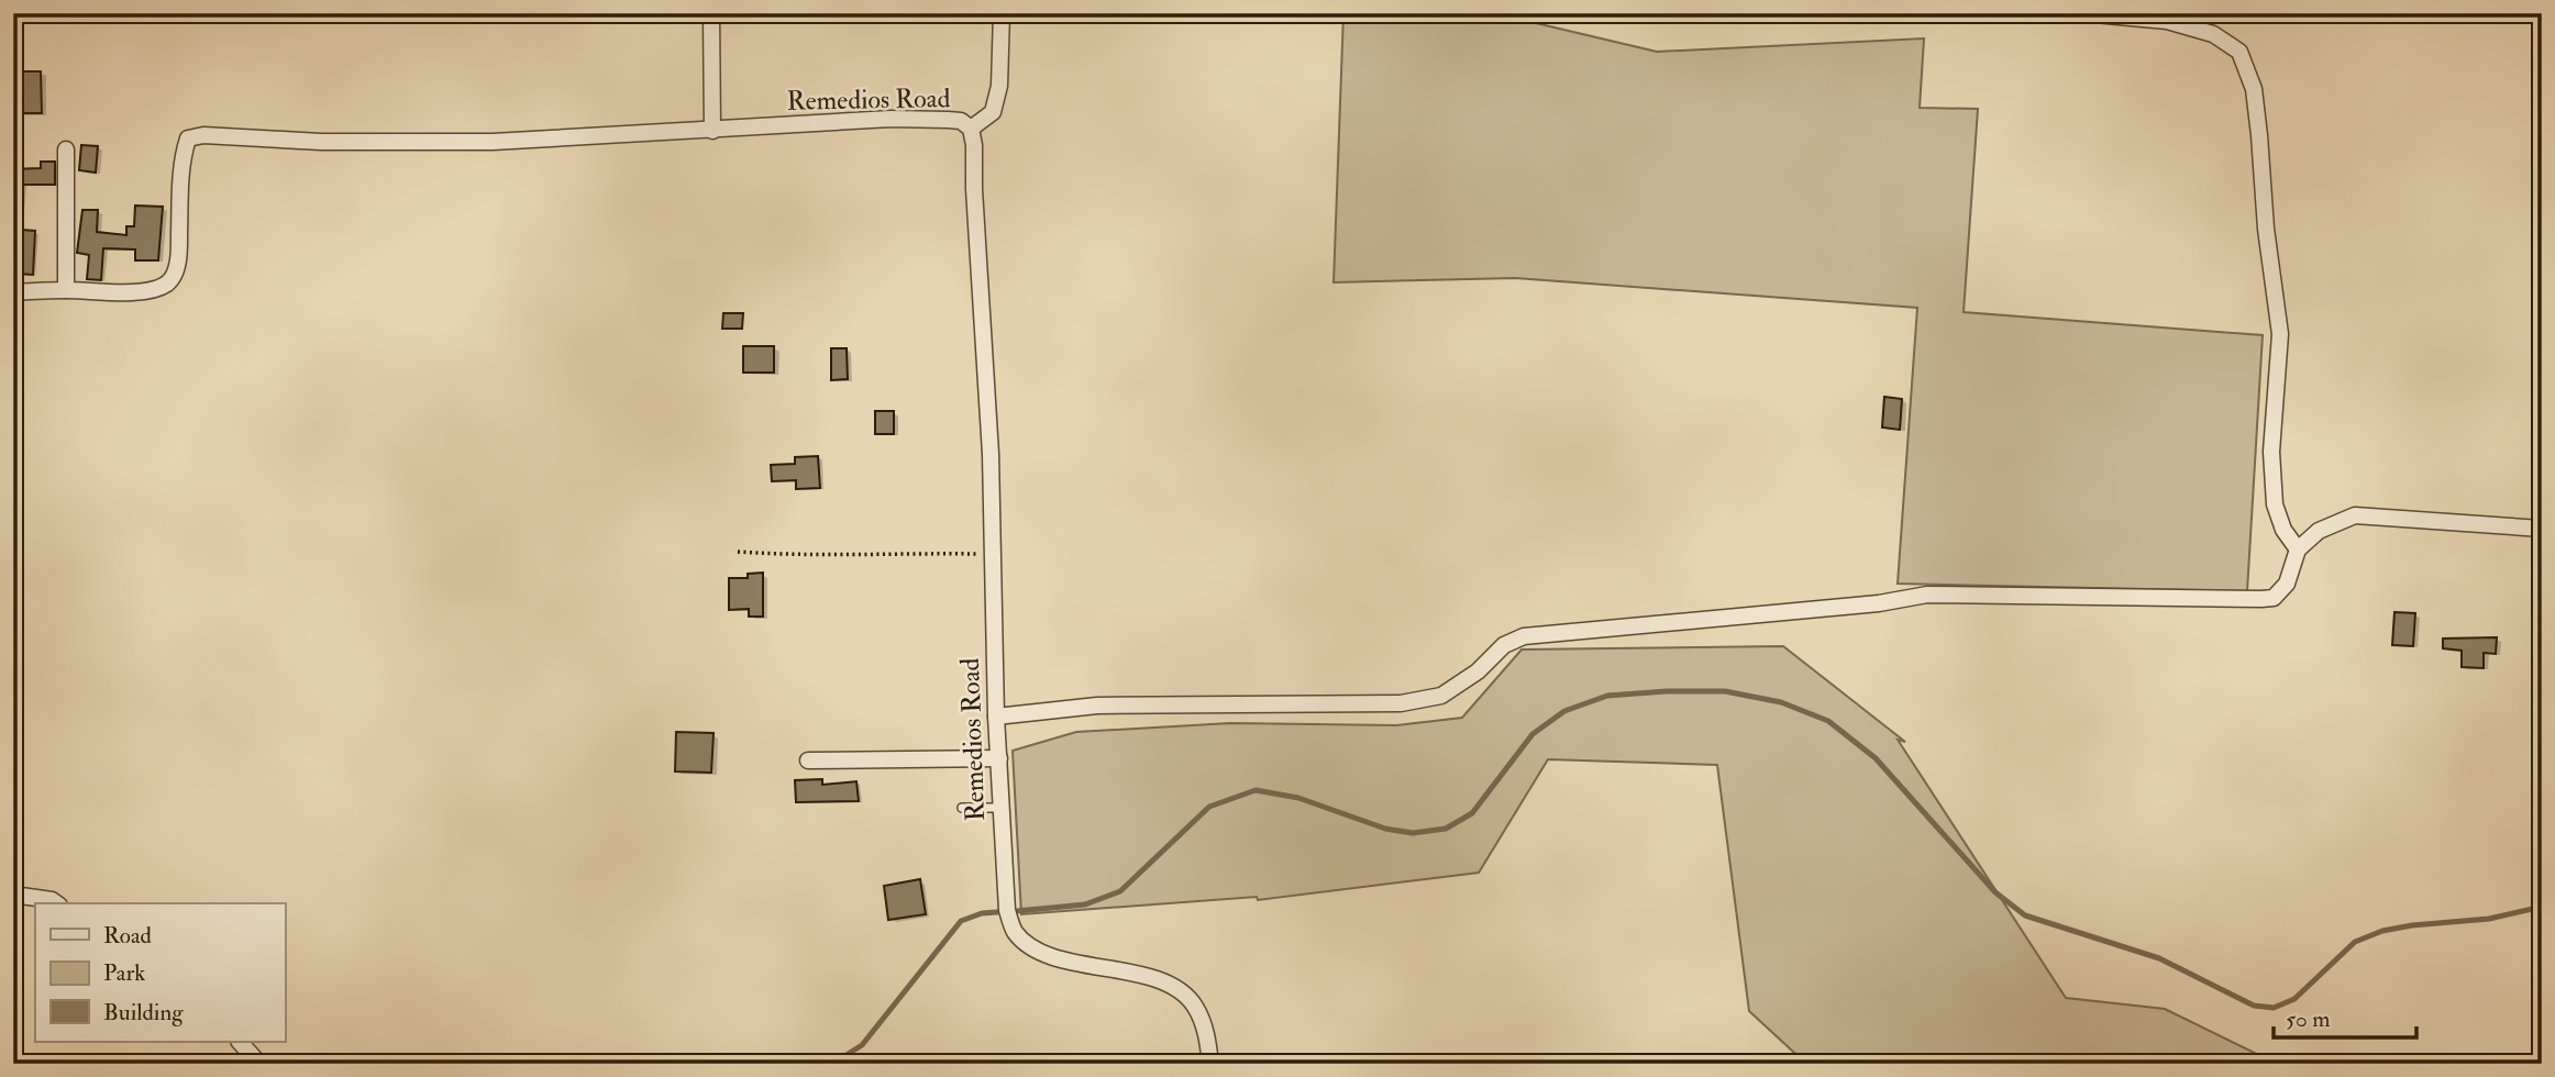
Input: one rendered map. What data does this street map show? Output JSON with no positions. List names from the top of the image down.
{
  "streets": {
    "street": ["Remedios Road"]
  },
  "legend": ["Road", "Park", "Building"],
  "scale_bar": "50 m"
}
